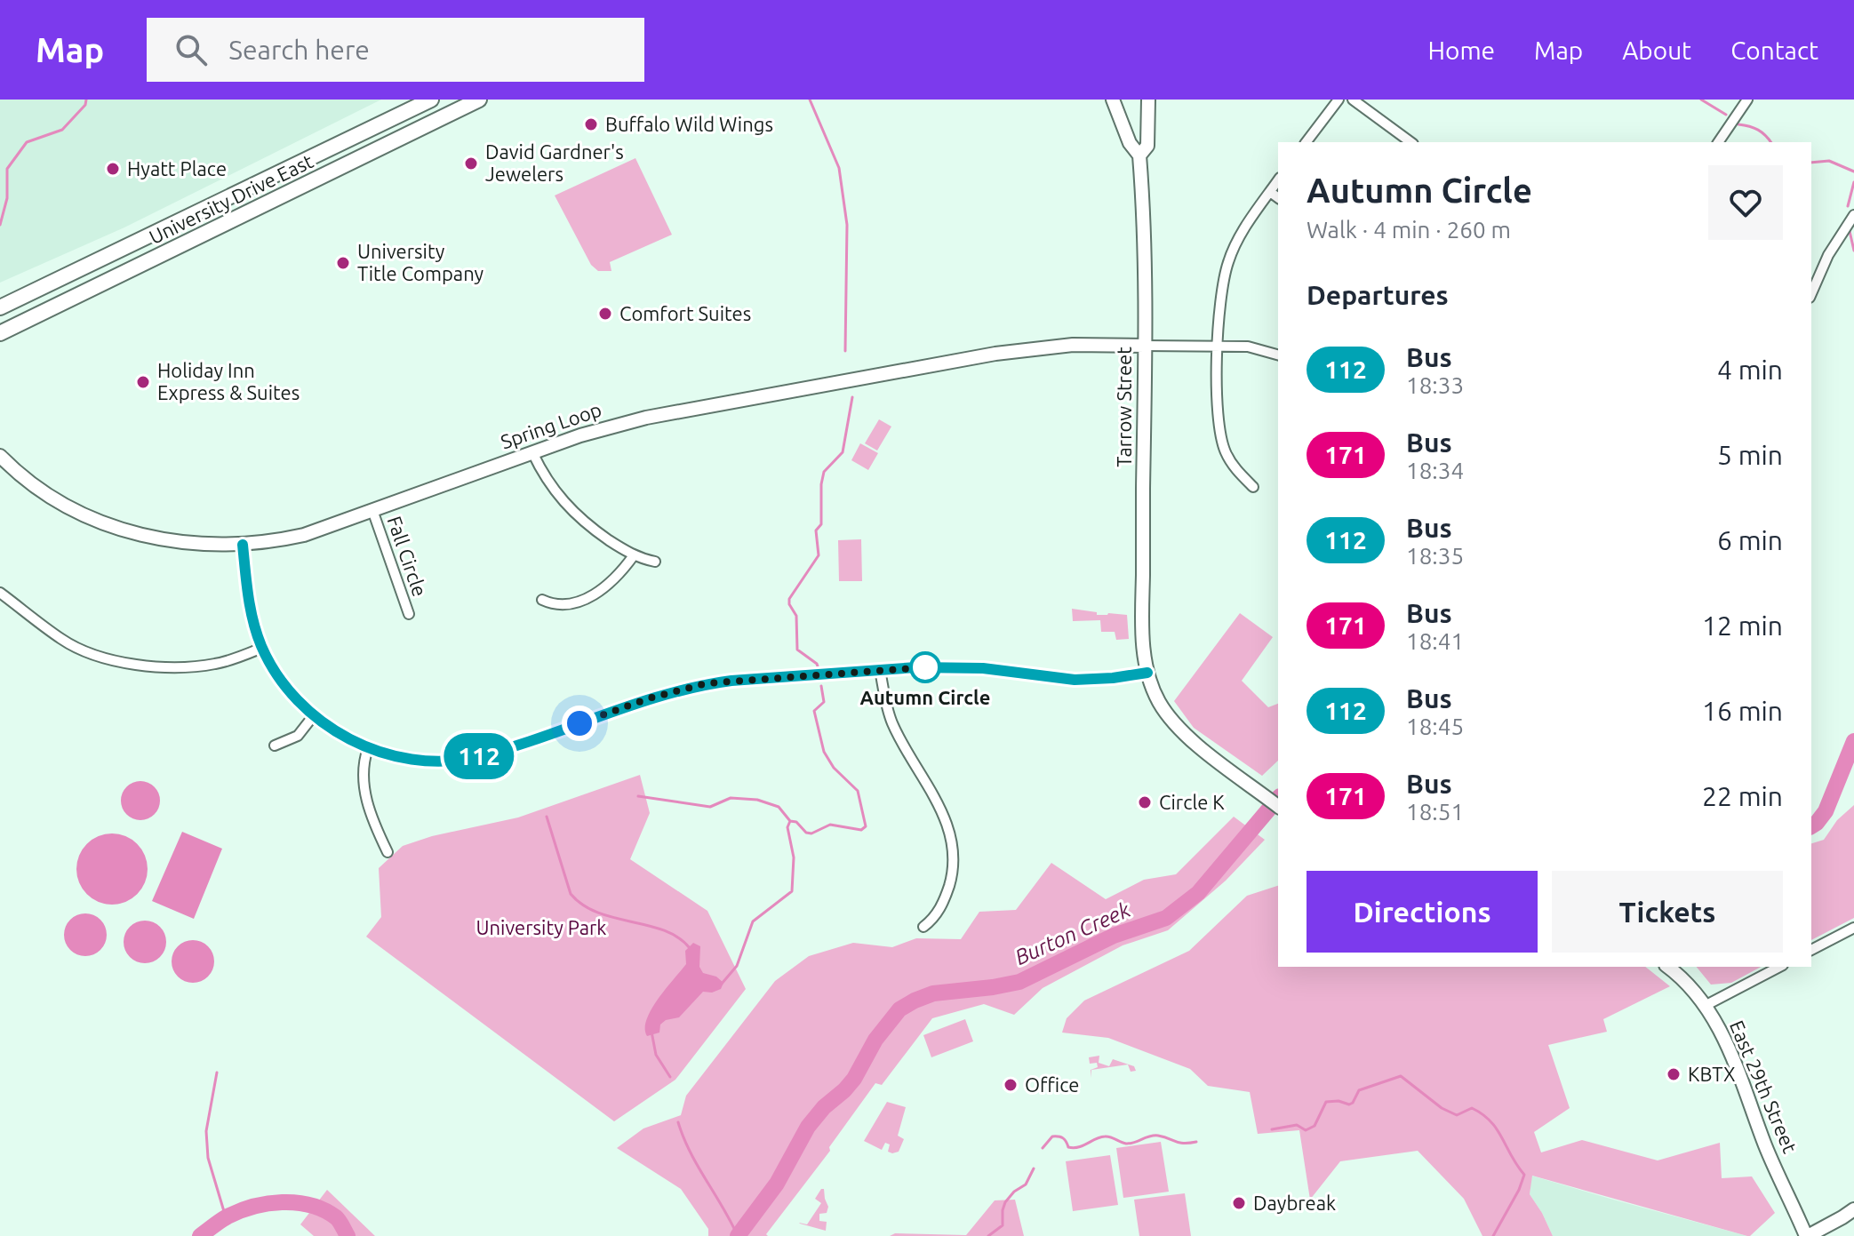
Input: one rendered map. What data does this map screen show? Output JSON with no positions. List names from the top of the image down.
{
  "streets": {
    "main road": ["University Drive East"],
    "street": [
      "Tarrow Street",
      "Spring Loop",
      "Fall Circle",
      "East 29th Street"
    ]
  },
  "crossings": [
    ["Tarrow Street", "Spring Loop"],
    ["Spring Loop", "Fall Circle"]
  ],
  "water": ["Burton Creek"],
  "parks": ["University Park"],
  "places": [
    "Buffalo Wild Wings",
    "David Gardner's Jewelers",
    "Hyatt Place",
    "University Title Company",
    "Comfort Suites",
    "Holiday Inn Express & Suites",
    "Autumn Circle",
    "Circle K",
    "KBTX",
    "Office",
    "Daybreak"
  ],
  "lines": ["bus line 112"],
  "page": {
    "header": "Map",
    "search": "Search here",
    "nav": [
      "Home",
      "Map",
      "About",
      "Contact"
    ],
    "on_map": "112",
    "heading": [
      ["Autumn Circle", "Walk · 4 min · 260 m"],
      "Departures"
    ],
    "list": [
      {
        "mark": "112",
        "name": "Bus",
        "note": "18:33",
        "value": "4 min"
      },
      {
        "mark": "171",
        "name": "Bus",
        "note": "18:34",
        "value": "5 min"
      },
      {
        "mark": "112",
        "name": "Bus",
        "note": "18:35",
        "value": "6 min"
      },
      {
        "mark": "171",
        "name": "Bus",
        "note": "18:41",
        "value": "12 min"
      },
      {
        "mark": "112",
        "name": "Bus",
        "note": "18:45",
        "value": "16 min"
      },
      {
        "mark": "171",
        "name": "Bus",
        "note": "18:51",
        "value": "22 min"
      }
    ],
    "buttons": ["Directions", "Tickets"]
  }
}
